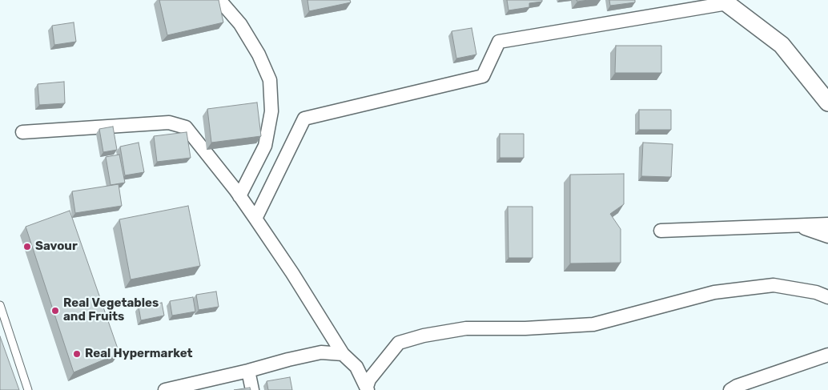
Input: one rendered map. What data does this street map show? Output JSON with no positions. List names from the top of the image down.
{
  "places": ["Savour", "Real Vegetables and Fruits", "Real Hypermarket"]
}
